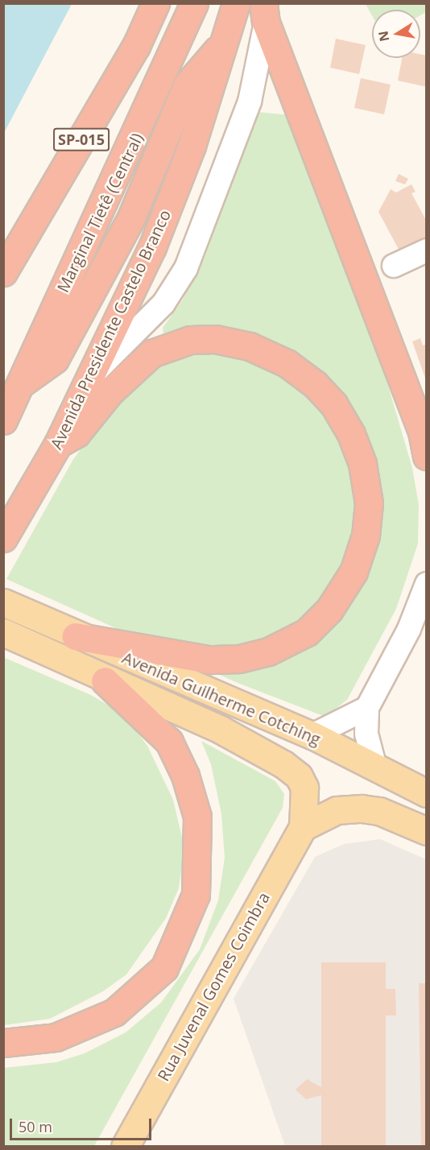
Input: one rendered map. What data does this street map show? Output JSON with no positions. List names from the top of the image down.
{
  "streets": {
    "highway": ["SP-015", "Marginal Tietê (Central)", "Avenida Presidente Castelo Branco"],
    "main road": ["Avenida Guilherme Cotching", "Rua Juvenal Gomes Coimbra"]
  },
  "crossings": [
    ["Avenida Guilherme Cotching", "Rua Juvenal Gomes Coimbra"]
  ],
  "scale_bar": "50 m",
  "north": "left"
}
